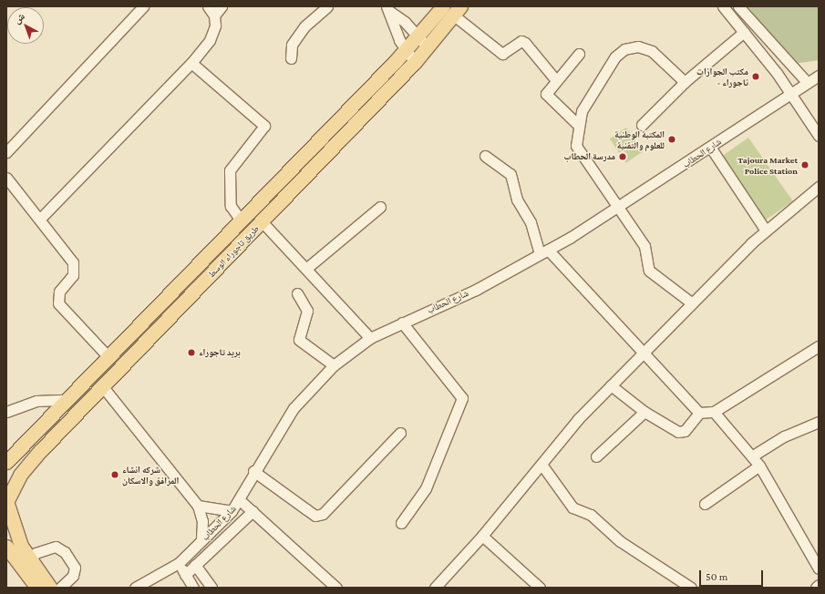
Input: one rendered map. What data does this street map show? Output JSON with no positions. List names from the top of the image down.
{
  "streets": {
    "main road": ["طريق تاجوراء الوسط"],
    "street": ["شارع الحطاب"]
  },
  "places": [
    "مكتب الجوازات - تاجوراء",
    "المكتبة الوطنية للعلوم والتقنية",
    "مدرسة الحطاب",
    "Tajoura Market Police Station",
    "بريد تاجوراء",
    "شركه انشاء المرافق والاسكان"
  ],
  "scale_bar": "50 m",
  "north": "top left"
}
